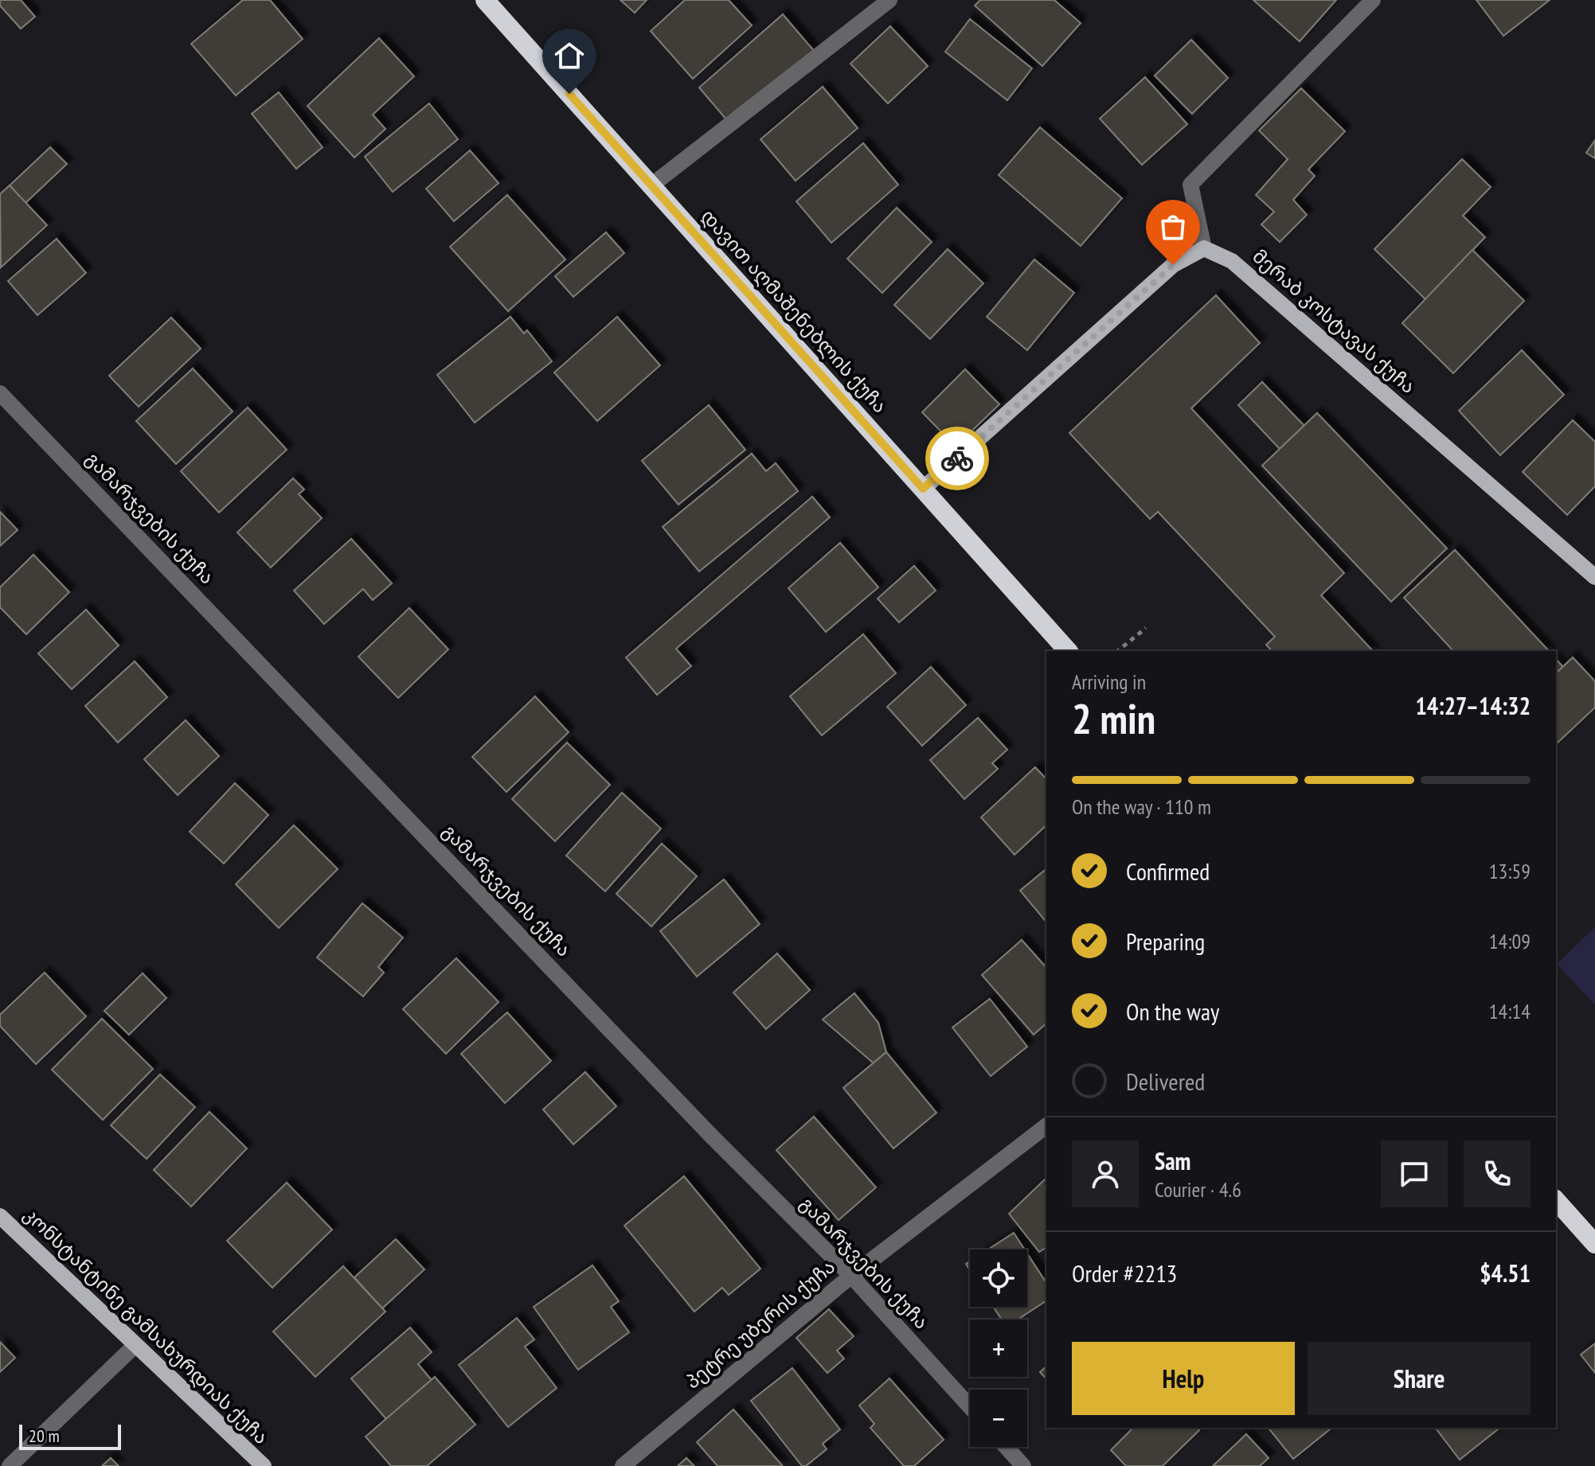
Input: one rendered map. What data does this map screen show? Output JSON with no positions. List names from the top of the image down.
{
  "streets": {
    "highway": ["დავით აღმაშენებლის ქუჩა"],
    "main road": ["მერაბ კოსტავას ქუჩა", "კონსტანტინე გამსახურდიას ქუჩა"],
    "street": ["გამარჯვების ქუჩა", "პეტრე უბერის ქუჩა"]
  },
  "crossings": [
    ["გამარჯვების ქუჩა", "პეტრე უბერის ქუჩა"]
  ],
  "scale_bar": "20 m",
  "page": {
    "heading": ["2 min", "Arriving in", "14:27–14:32"],
    "panel": [
      "Sam",
      "Courier · 4.6",
      "Order #2213",
      "$4.51"
    ],
    "bar": "On the way · 110 m",
    "list": [
      ["Confirmed", "13:59"],
      ["Preparing", "14:09"],
      ["On the way", "14:14"],
      "Delivered"
    ],
    "map_buttons": ["+", "−"],
    "buttons": ["Help", "Share"],
    "scale": "20 m"
  }
}
